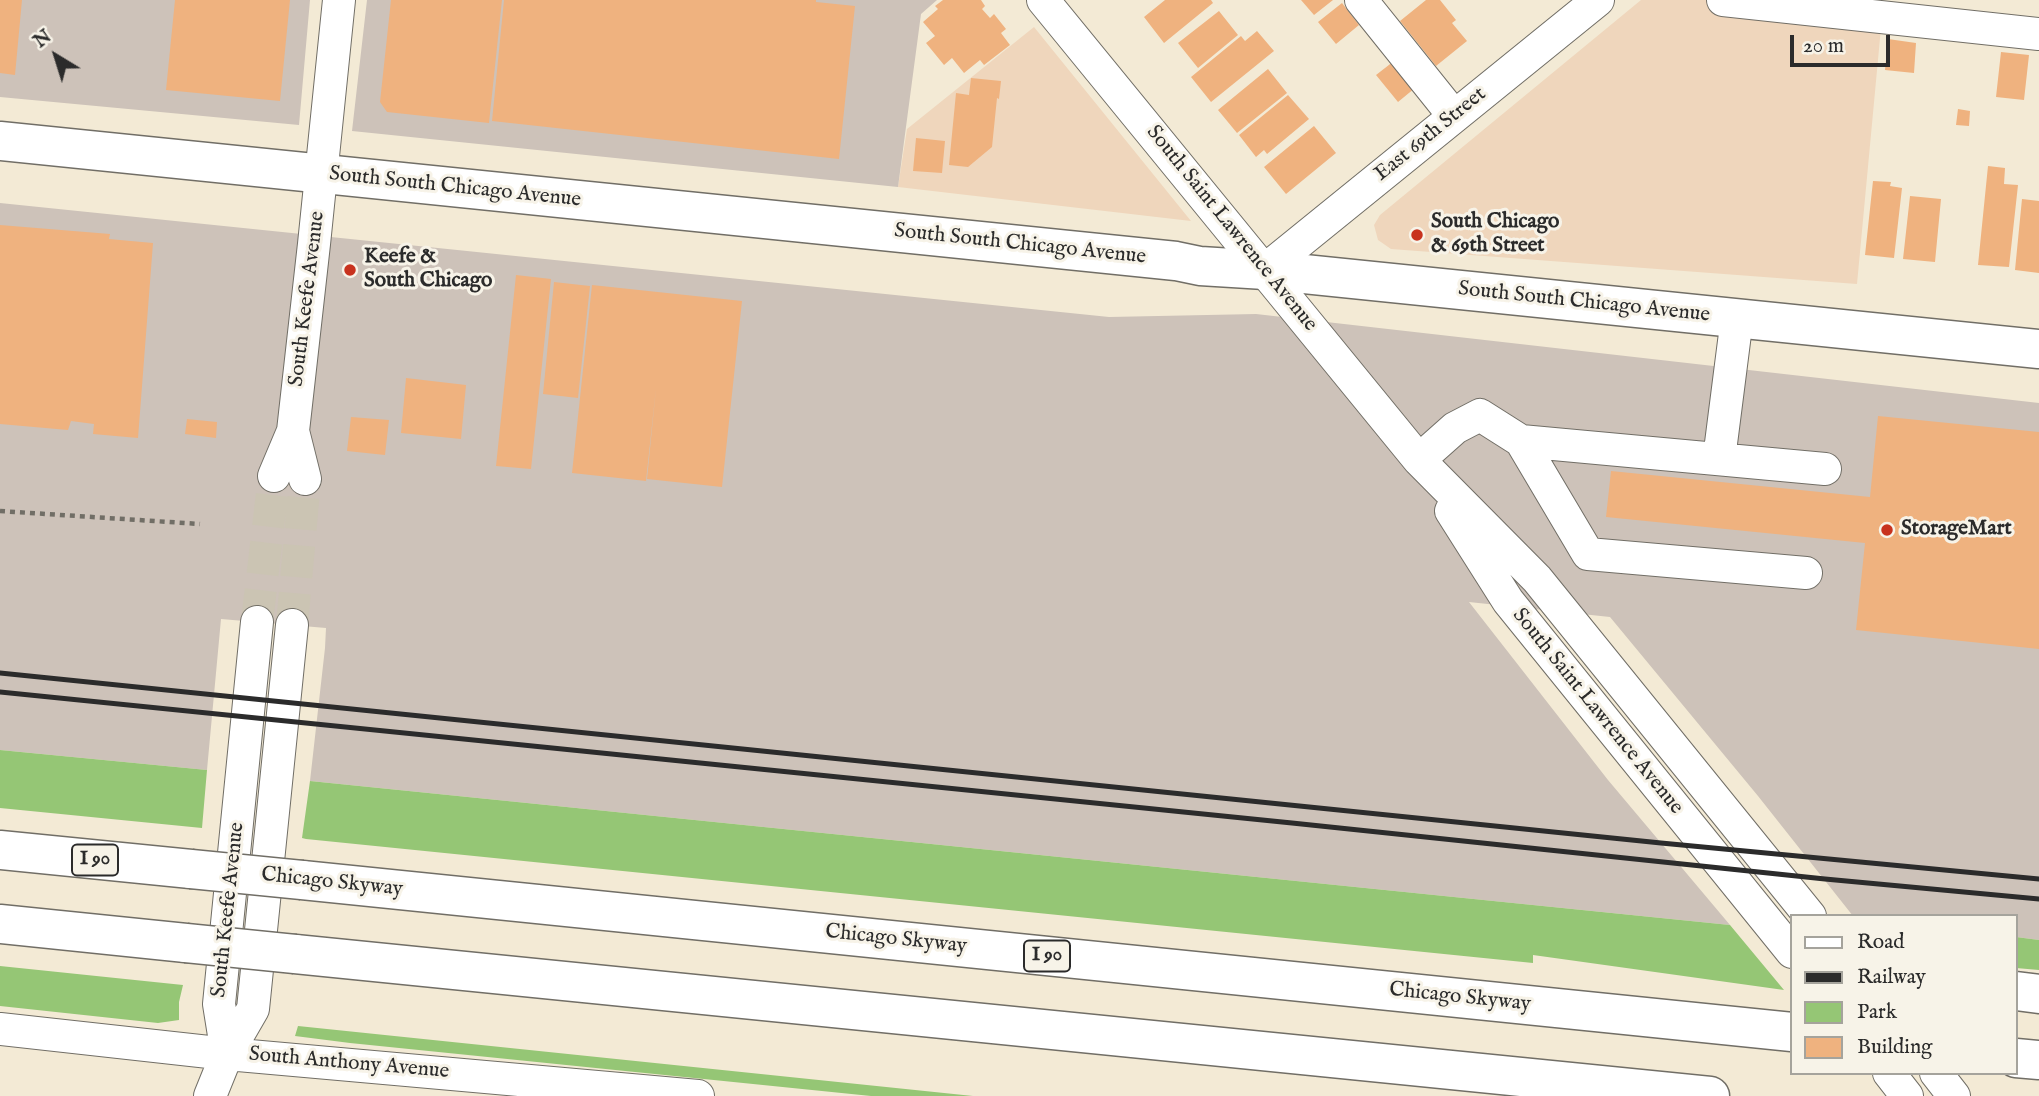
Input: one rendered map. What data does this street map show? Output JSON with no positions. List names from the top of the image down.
{
  "streets": {
    "main road": ["South South Chicago Avenue", "I 90", "Chicago Skyway"],
    "street": [
      "East 69th Street",
      "South Saint Lawrence Avenue",
      "South Keefe Avenue",
      "South Anthony Avenue"
    ]
  },
  "crossings": [
    ["East 69th Street", "South South Chicago Avenue"],
    ["East 69th Street", "South Saint Lawrence Avenue"],
    ["South South Chicago Avenue", "South Saint Lawrence Avenue"],
    ["South South Chicago Avenue", "South Keefe Avenue"],
    ["South Keefe Avenue", "South Anthony Avenue"]
  ],
  "places": ["South Chicago & 69th Street", "Keefe & South Chicago", "StorageMart"],
  "legend": [
    "Road",
    "Railway",
    "Park",
    "Building"
  ],
  "scale_bar": "20 m",
  "north": "top left"
}
